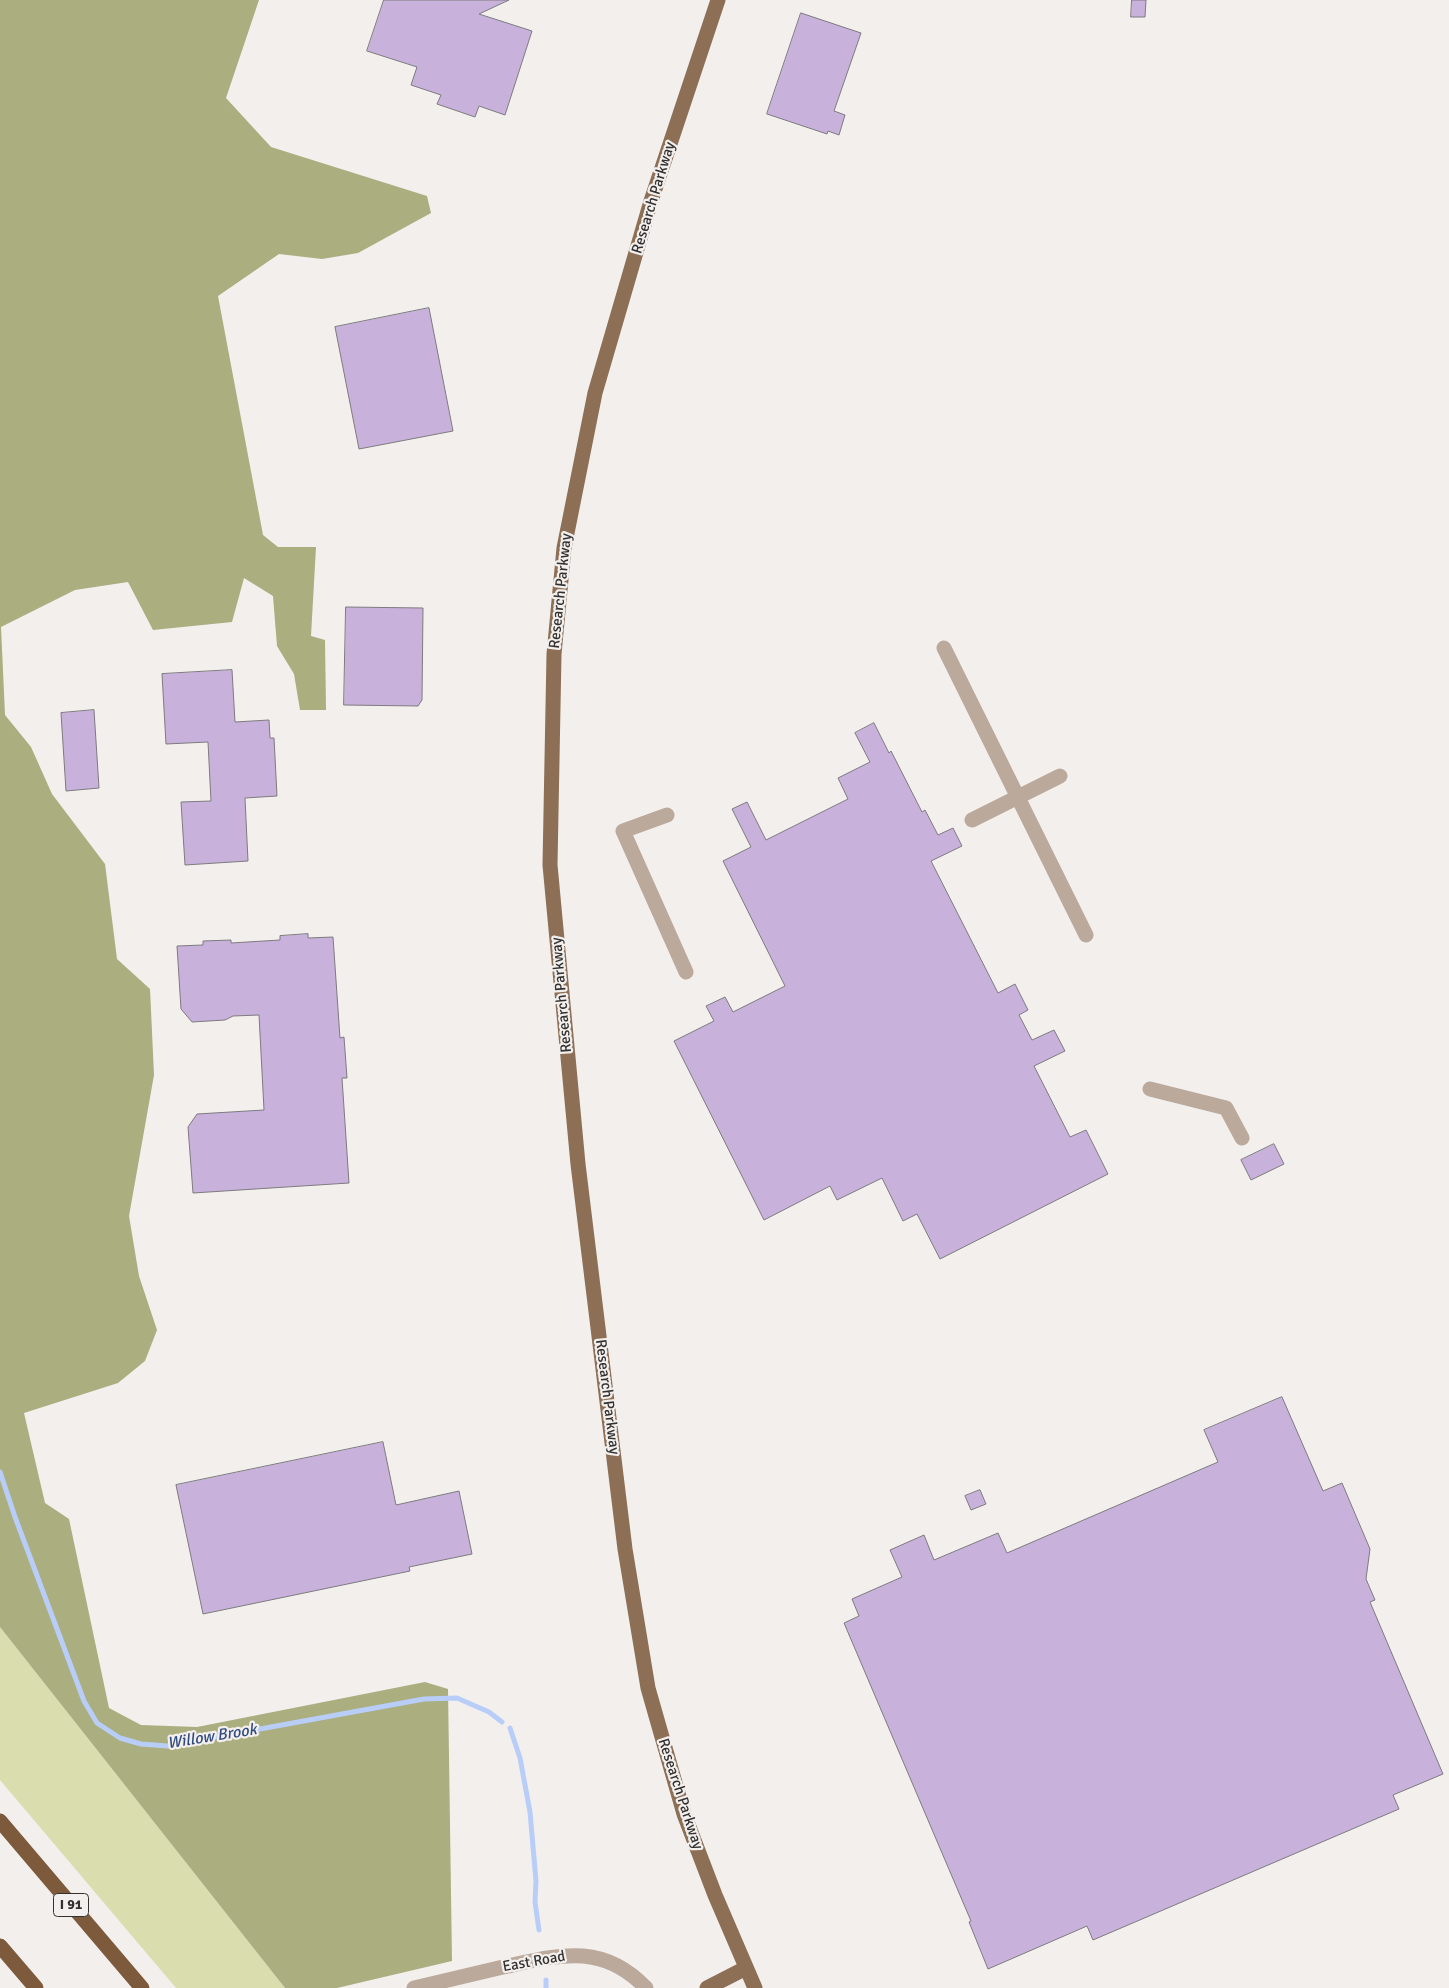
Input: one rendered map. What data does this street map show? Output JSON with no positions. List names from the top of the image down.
{
  "streets": {
    "highway": ["I 91"],
    "main road": ["Research Parkway"],
    "street": ["East Road"]
  },
  "water": ["Willow Brook"]
}
